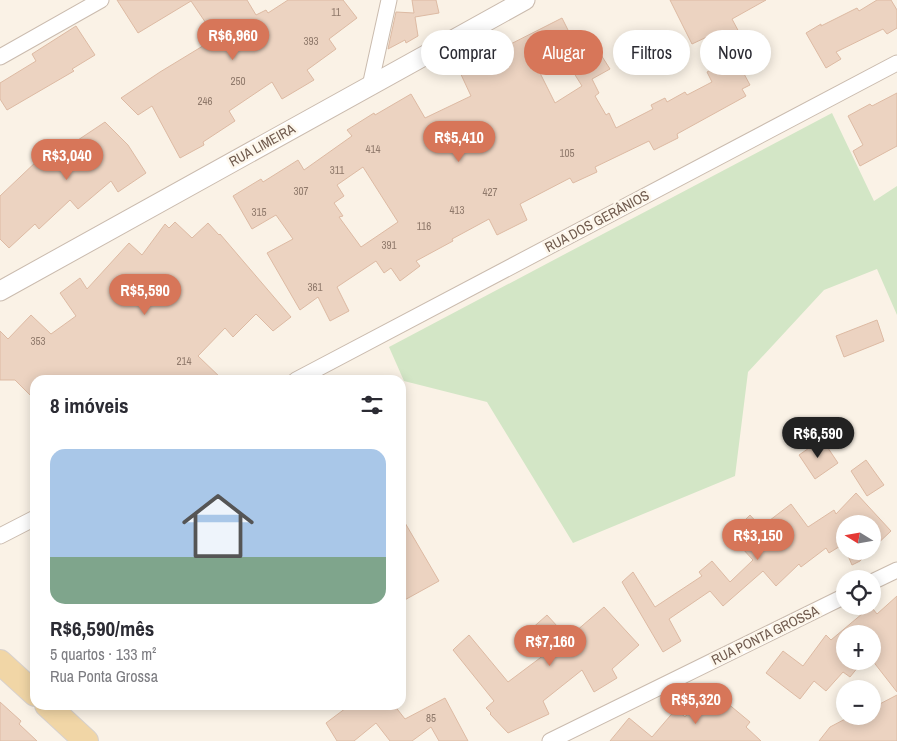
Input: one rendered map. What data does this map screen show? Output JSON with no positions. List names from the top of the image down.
{
  "streets": {
    "street": ["RUA LIMEIRA", "RUA DOS GERÂNIOS", "RUA PONTA GROSSA"]
  },
  "house_numbers": [
    "11",
    "393",
    "250",
    "246",
    "414",
    "105",
    "311",
    "307",
    "427",
    "413",
    "315",
    "116",
    "391",
    "361",
    "353",
    "214",
    "85"
  ],
  "north": "left",
  "page": {
    "price": [
      "R$6,960",
      "R$5,410",
      "R$3,040",
      "R$5,590",
      "R$6,590",
      "R$3,150",
      "R$7,160",
      "R$5,320"
    ],
    "chip": [
      "Comprar",
      "Alugar",
      "Filtros",
      "Novo"
    ],
    "heading": "8 imóveis",
    "list": [
      {
        "name": "R$6,590/mês",
        "note": "5 quartos · 133 m² · Rua Ponta Grossa"
      }
    ],
    "map_buttons": ["+", "−"]
  }
}
